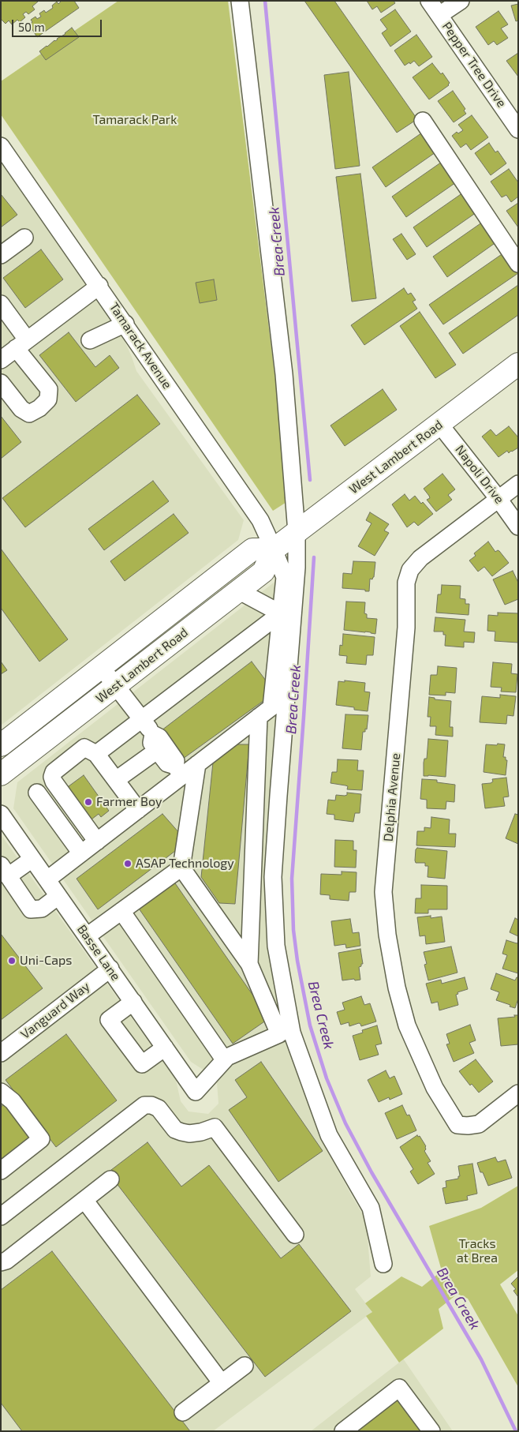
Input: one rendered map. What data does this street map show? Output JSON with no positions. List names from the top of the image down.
{
  "streets": {
    "main road": ["West Lambert Road"],
    "street": [
      "Pepper Tree Drive",
      "Tamarack Avenue",
      "Napoli Drive",
      "Delphia Avenue",
      "Basse Lane",
      "Vanguard Way"
    ]
  },
  "crossings": [
    ["Tamarack Avenue", "West Lambert Road"],
    ["Tamarack Avenue", "Basse Lane"],
    ["West Lambert Road", "Napoli Drive"],
    ["Napoli Drive", "Delphia Avenue"],
    ["Basse Lane", "Vanguard Way"]
  ],
  "water": ["Brea Creek"],
  "parks": ["Tamarack Park", "Tracks at Brea"],
  "places": ["Farmer Boy", "ASAP Technology", "Uni-Caps"],
  "scale_bar": "50 m"
}
